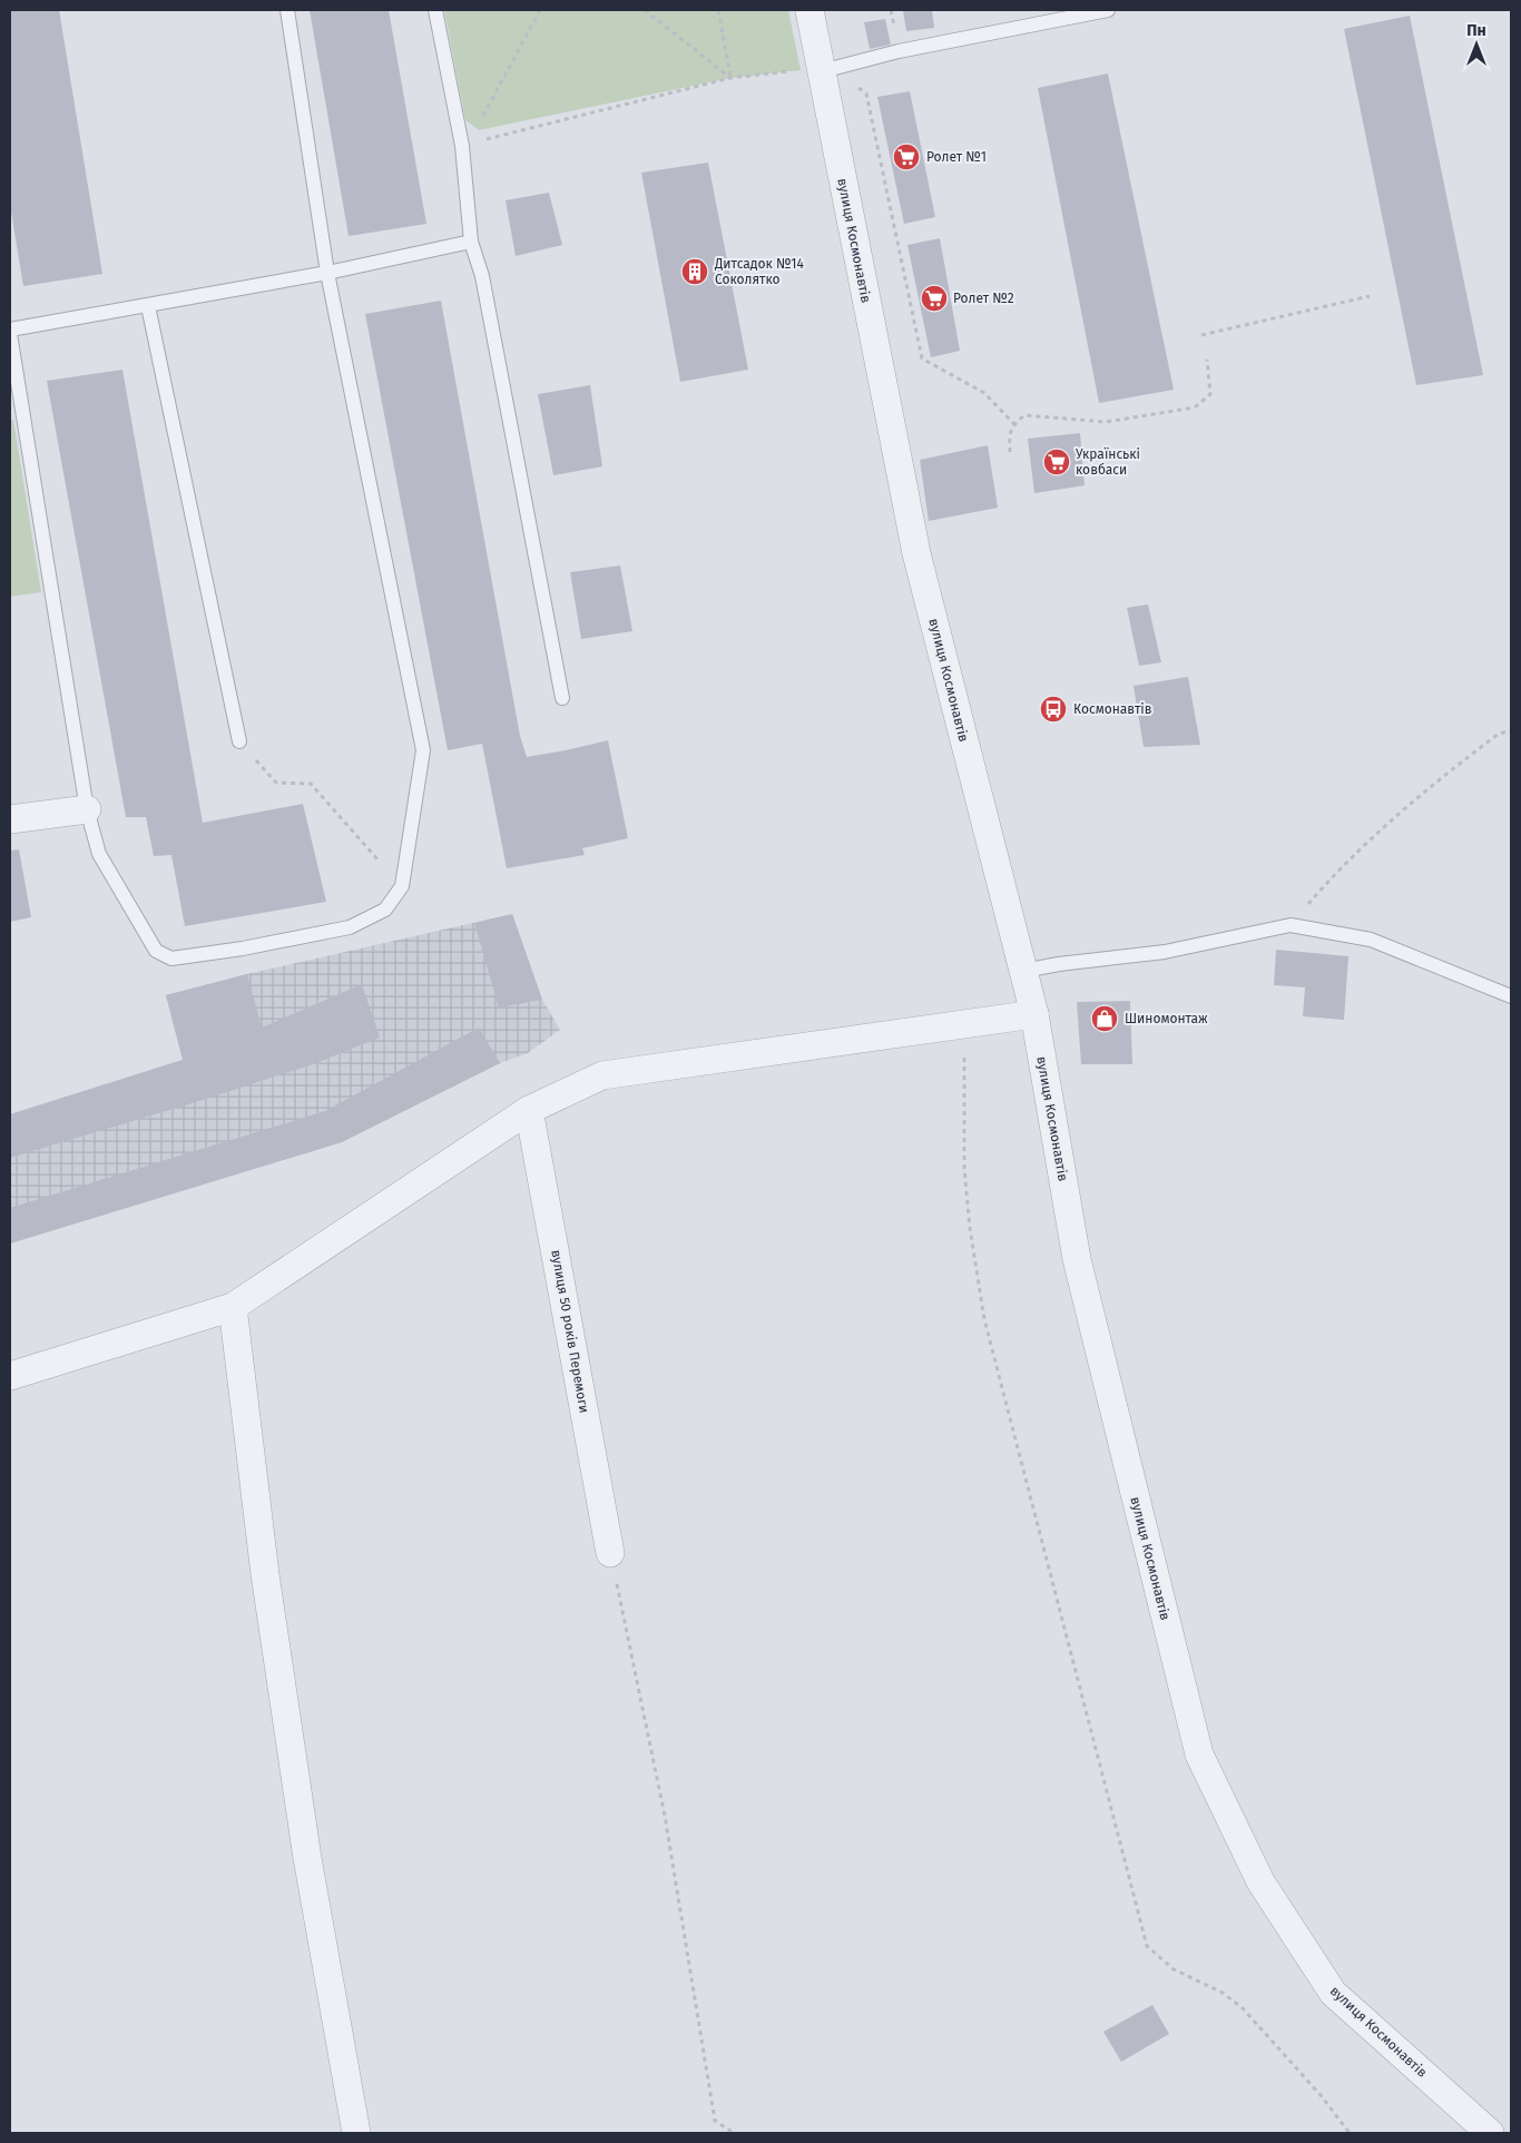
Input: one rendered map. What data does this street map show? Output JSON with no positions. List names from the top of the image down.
{
  "streets": {
    "street": ["вулиця Космонавтів", "вулиця 50 років Перемоги"]
  },
  "places": {
    "supermarket": ["Ролет №1", "Ролет №2", "Українські ковбаси"],
    "building": ["Дитсадок №14 Соколятко"],
    "bus stop": ["Космонавтів"],
    "shop": ["Шиномонтаж"]
  },
  "north": "top"
}
